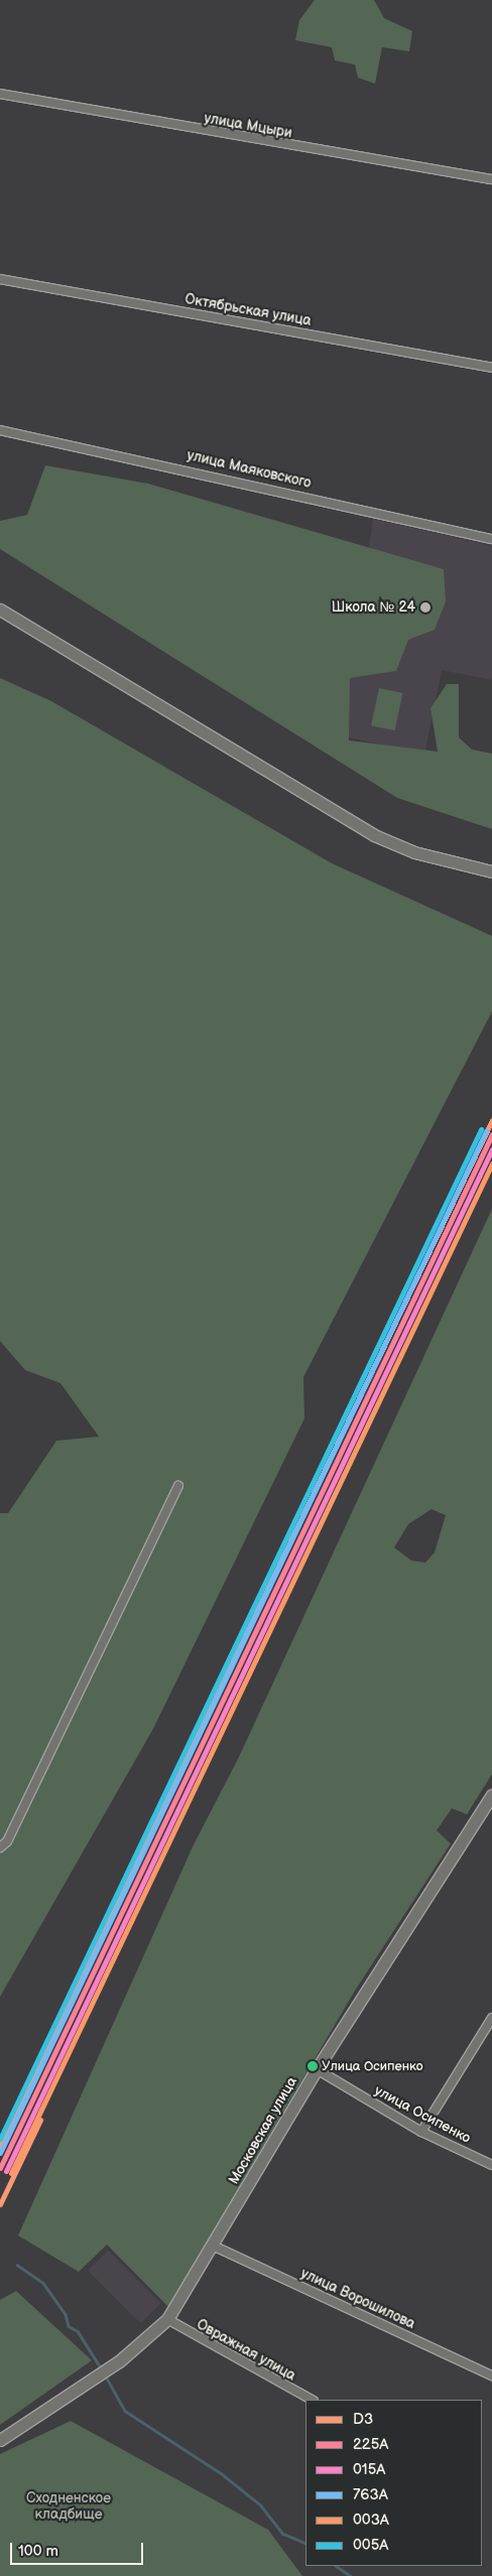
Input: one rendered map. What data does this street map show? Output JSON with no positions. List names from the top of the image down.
{
  "streets": {
    "street": [
      "улица Мцыри",
      "Октябрьская улица",
      "улица Маяковского",
      "улица Осипенко",
      "Московская улица",
      "улица Ворошилова",
      "Овражная улица"
    ]
  },
  "crossings": [
    ["улица Осипенко", "Московская улица"],
    ["Московская улица", "улица Ворошилова"],
    ["Московская улица", "Овражная улица"]
  ],
  "parks": ["Сходненское кладбище"],
  "places": ["Школа № 24", "Улица Осипенко"],
  "lines": [
    "transit line D3",
    "transit line 005А",
    "transit line 763А",
    "transit line 225А",
    "transit line 015А",
    "transit line 003А"
  ],
  "legend": [
    "D3",
    "225А",
    "015А",
    "763А",
    "003А",
    "005А"
  ],
  "scale_bar": "100 m"
}
